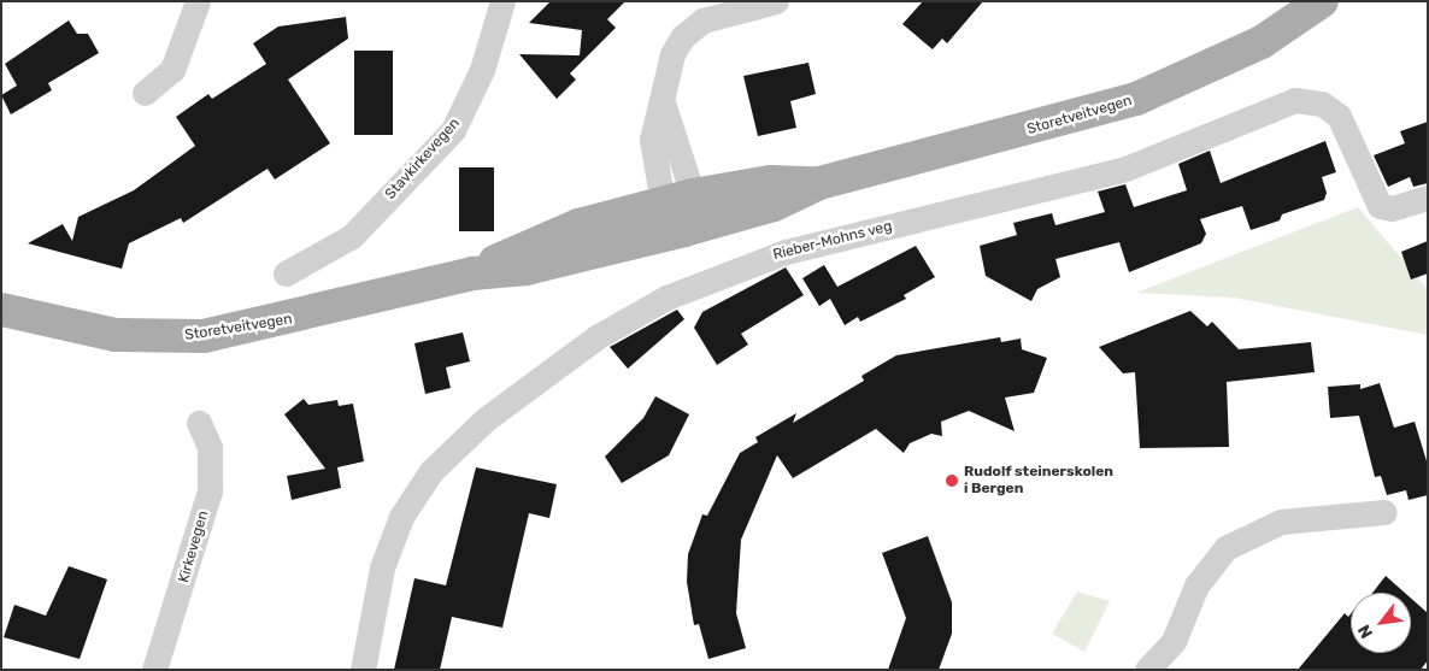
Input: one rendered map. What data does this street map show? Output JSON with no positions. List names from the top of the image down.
{
  "streets": {
    "main road": ["Storetveitvegen"],
    "street": ["Stavkirkevegen", "Rieber-Mohns veg", "Kirkevegen"]
  },
  "places": ["Rudolf steinerskolen i Bergen"],
  "north": "bottom left"
}
